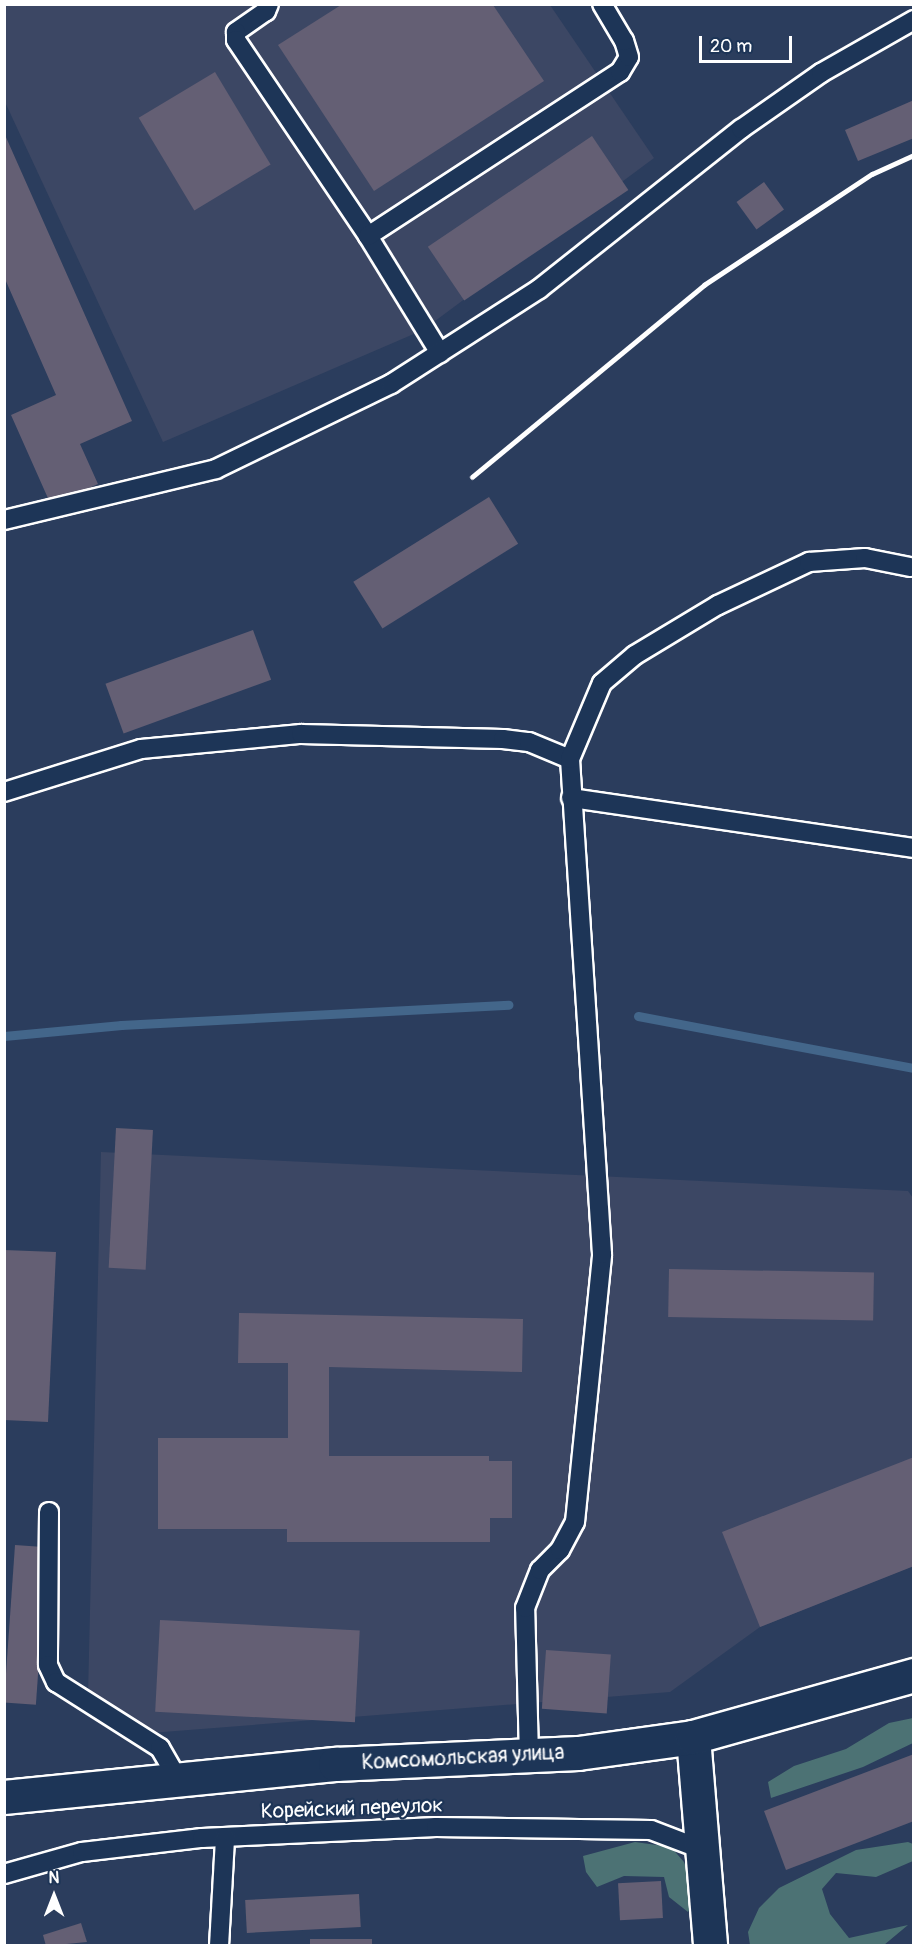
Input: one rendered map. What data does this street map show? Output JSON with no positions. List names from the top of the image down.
{
  "streets": {
    "main road": ["Комсомольская улица"],
    "lane": ["Корейский переулок"]
  },
  "scale_bar": "20 m",
  "north": "top"
}
